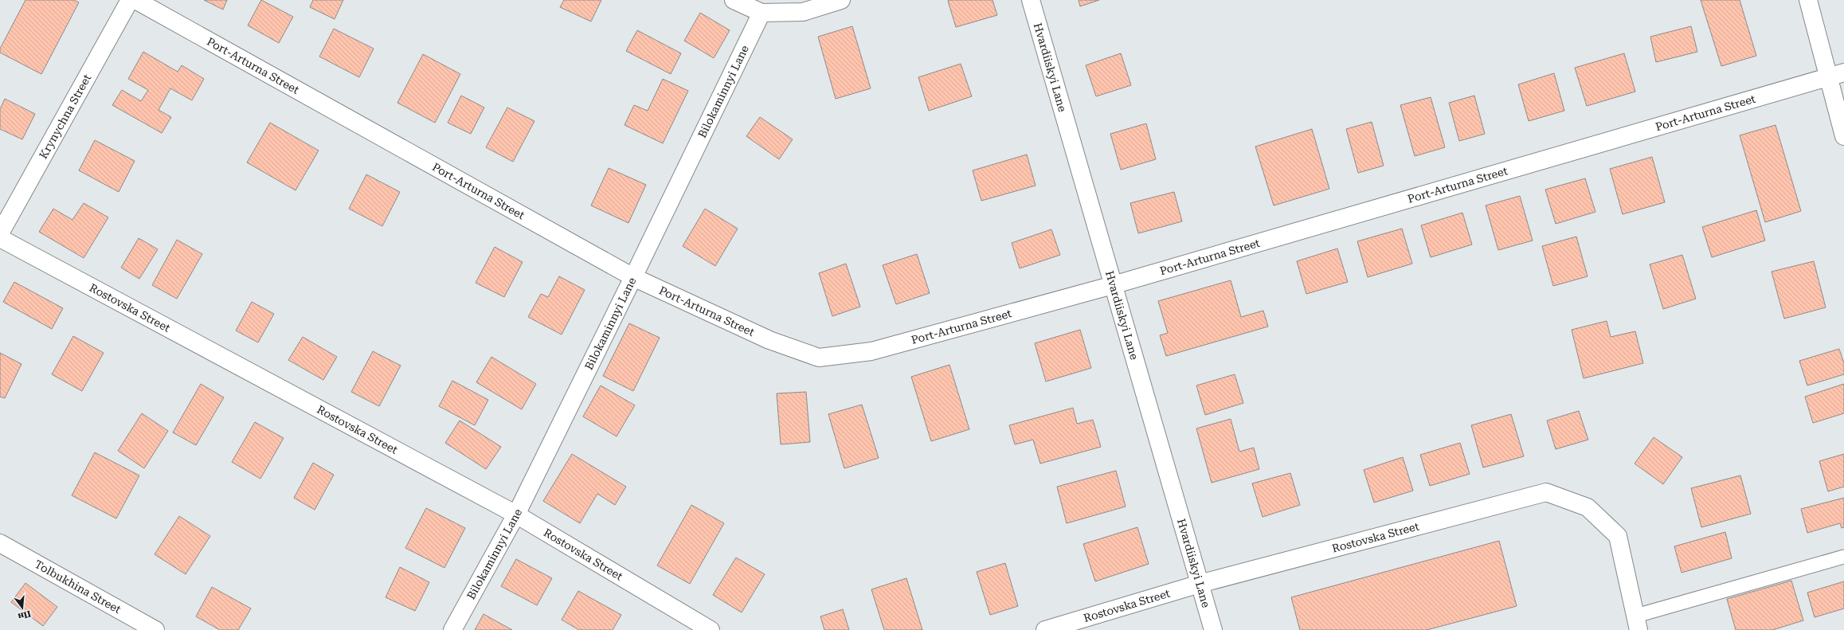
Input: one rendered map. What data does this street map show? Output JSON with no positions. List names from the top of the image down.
{
  "streets": {
    "street": [
      "Port-Arturna Street",
      "Hvardiiskyi Lane",
      "Bilokaminnyi Lane",
      "Krynychna Street",
      "Rostovska Street",
      "Tolbukhina Street"
    ]
  },
  "crossings": [
    ["Port-Arturna Street", "Hvardiiskyi Lane"],
    ["Port-Arturna Street", "Bilokaminnyi Lane"],
    ["Hvardiiskyi Lane", "Rostovska Street"],
    ["Bilokaminnyi Lane", "Rostovska Street"]
  ],
  "north": "bottom"
}
